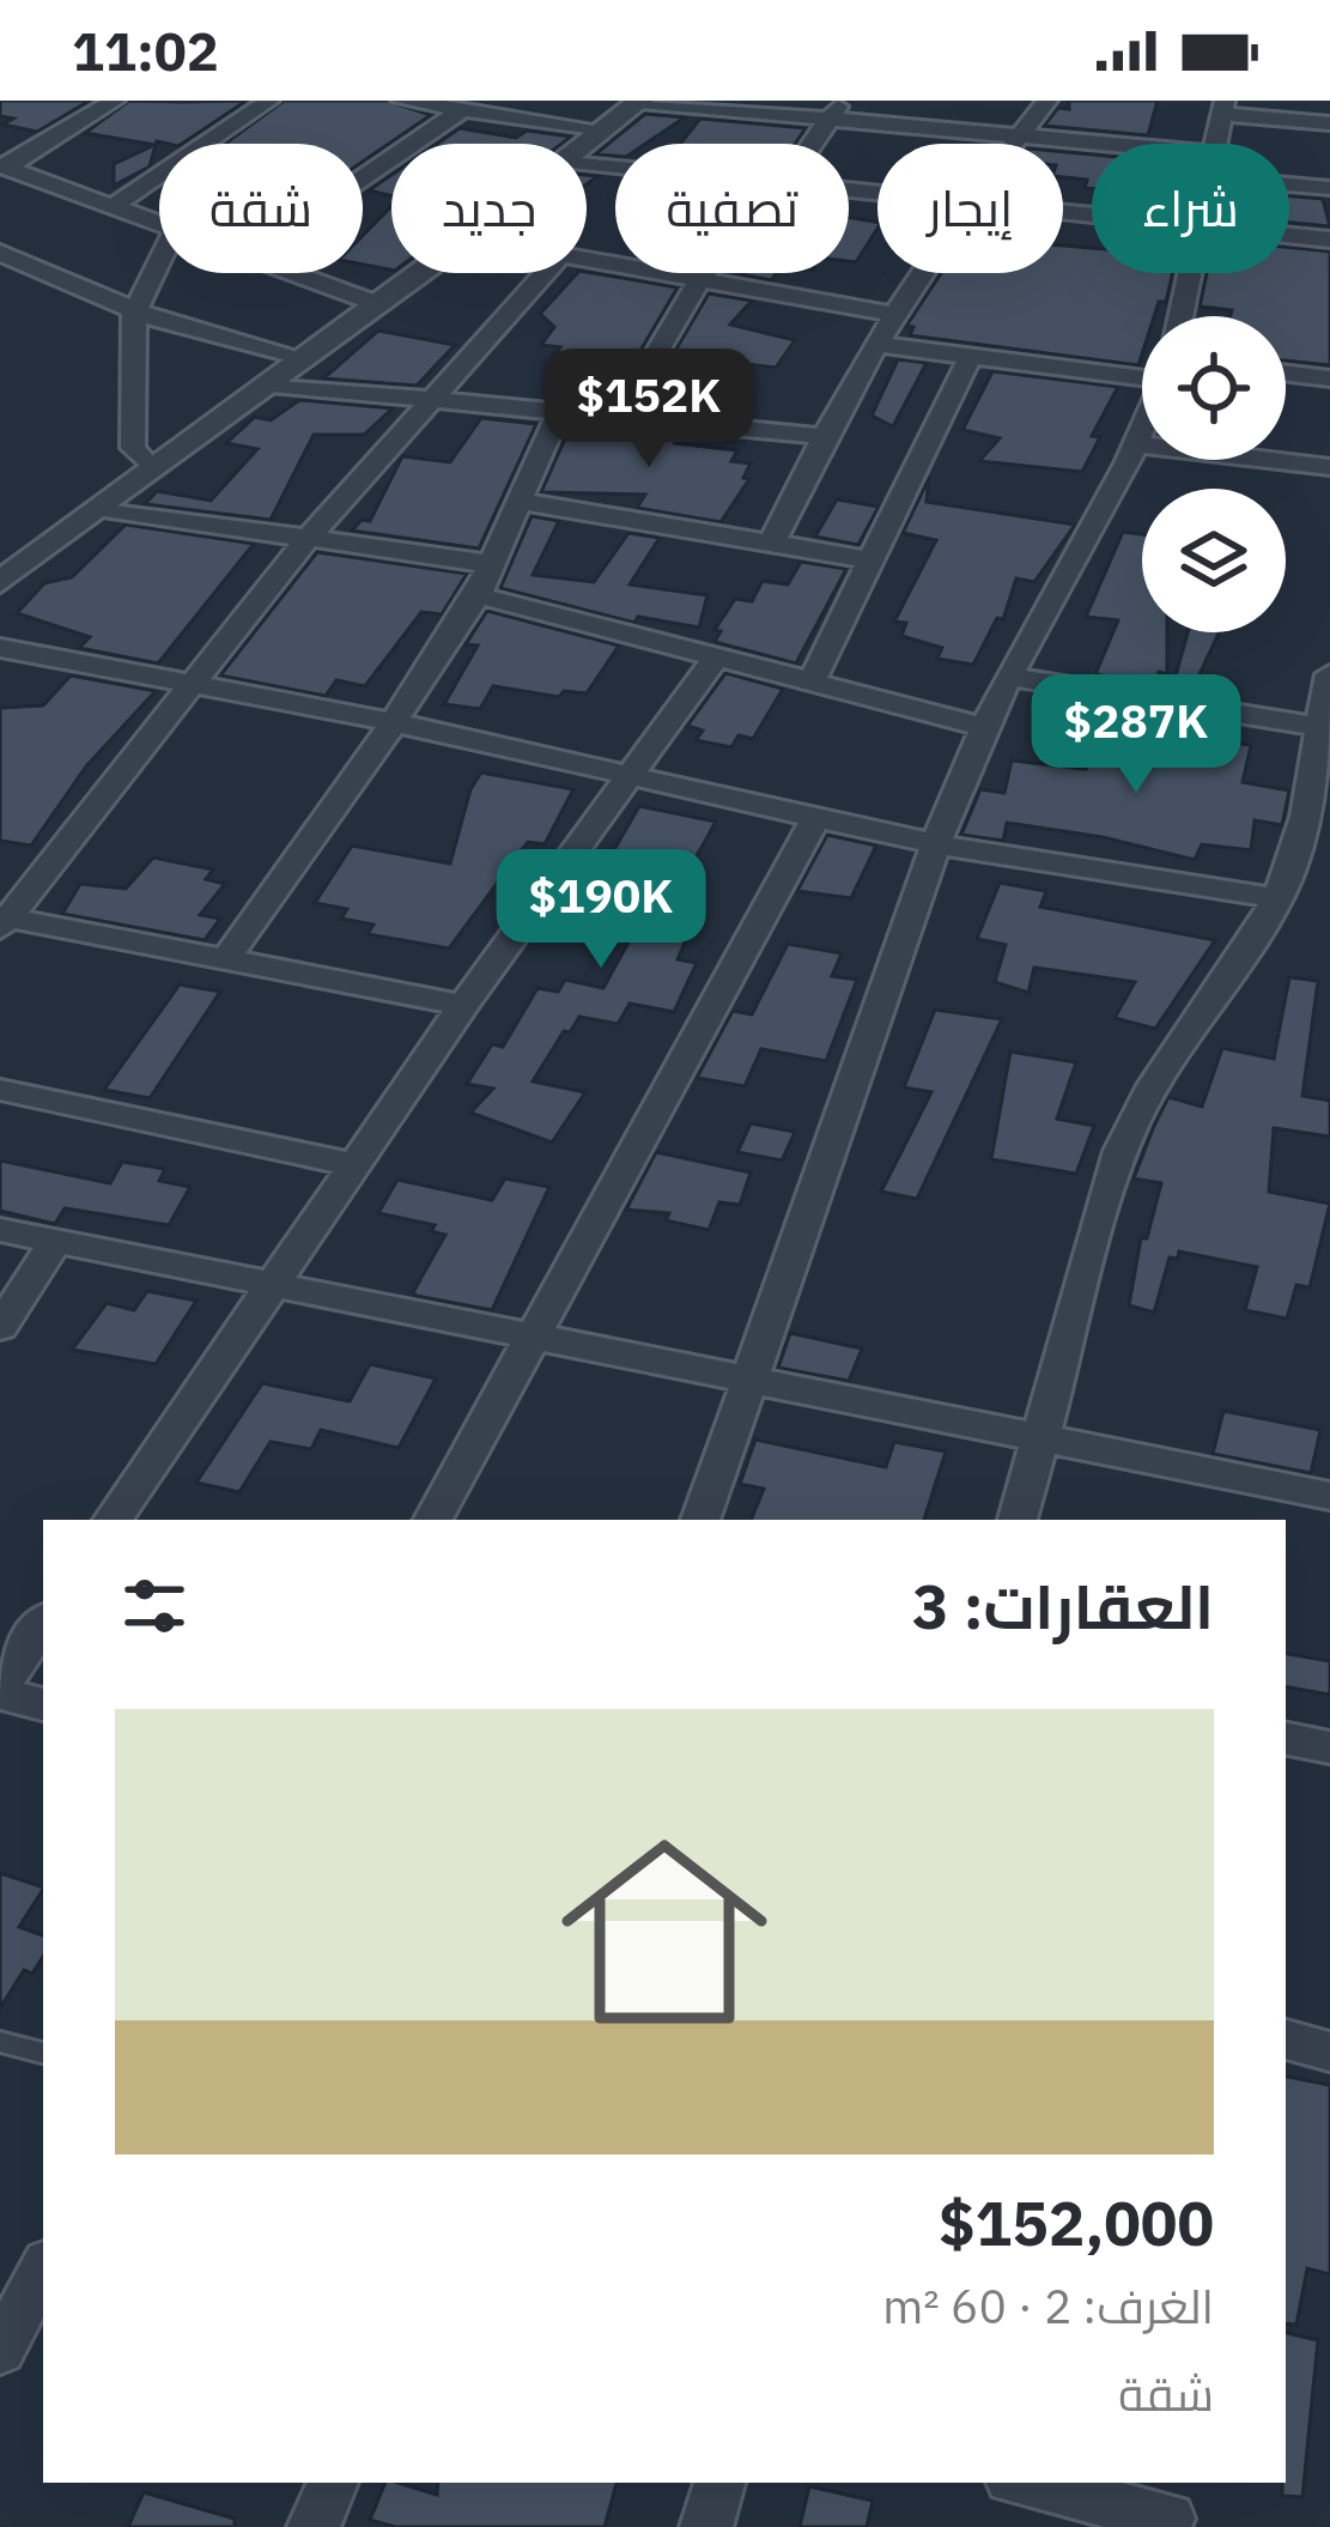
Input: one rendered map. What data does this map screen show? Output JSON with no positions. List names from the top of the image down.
{
  "page": {
    "status": "11:02",
    "chip": [
      "شراء",
      "إيجار",
      "تصفية",
      "جديد",
      "شقة"
    ],
    "price": ["$152K", "$287K", "$190K"],
    "heading": "العقارات: 3",
    "list": [
      {
        "name": "$152,000",
        "note": "الغرف: 2 · 60 m² · شقة"
      }
    ]
  }
}
